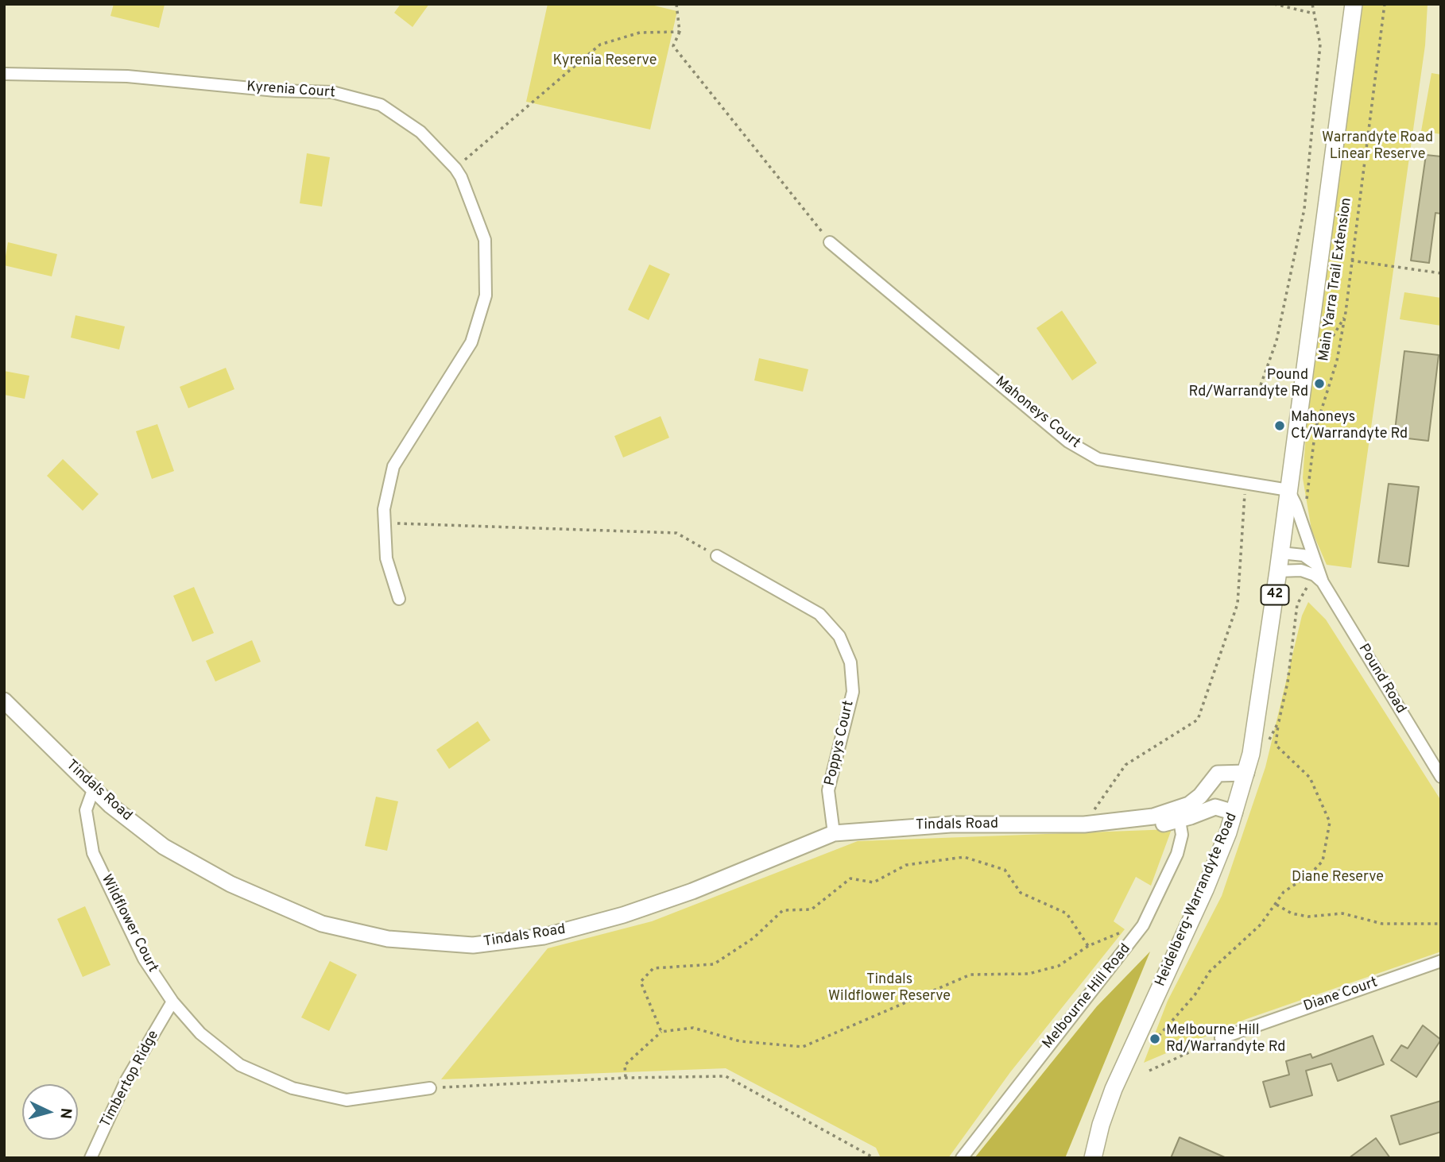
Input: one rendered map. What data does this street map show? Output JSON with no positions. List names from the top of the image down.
{
  "streets": {
    "main road": ["42", "Tindals Road", "Heidelberg-Warrandyte Road"],
    "street": [
      "Kyrenia Court",
      "Mahoneys Court",
      "Pound Road",
      "Poppys Court",
      "Wildflower Court",
      "Diane Court",
      "Melbourne Hill Road",
      "Timbertop Ridge"
    ],
    "path": ["Main Yarra Trail Extension"]
  },
  "crossings": [
    ["Mahoneys Court", "Pound Road"],
    ["Mahoneys Court", "Heidelberg-Warrandyte Road"],
    ["Pound Road", "Heidelberg-Warrandyte Road"],
    ["Poppys Court", "Tindals Road"],
    ["Tindals Road", "Heidelberg-Warrandyte Road"],
    ["Tindals Road", "Wildflower Court"],
    ["Tindals Road", "Melbourne Hill Road"],
    ["Wildflower Court", "Timbertop Ridge"]
  ],
  "parks": [
    "Kyrenia Reserve",
    "Warrandyte Road Linear Reserve",
    "Diane Reserve",
    "Tindals Wildflower Reserve"
  ],
  "places": ["Pound Rd/Warrandyte Rd", "Mahoneys Ct/Warrandyte Rd", "Melbourne Hill Rd/Warrandyte Rd"],
  "north": "right"
}
